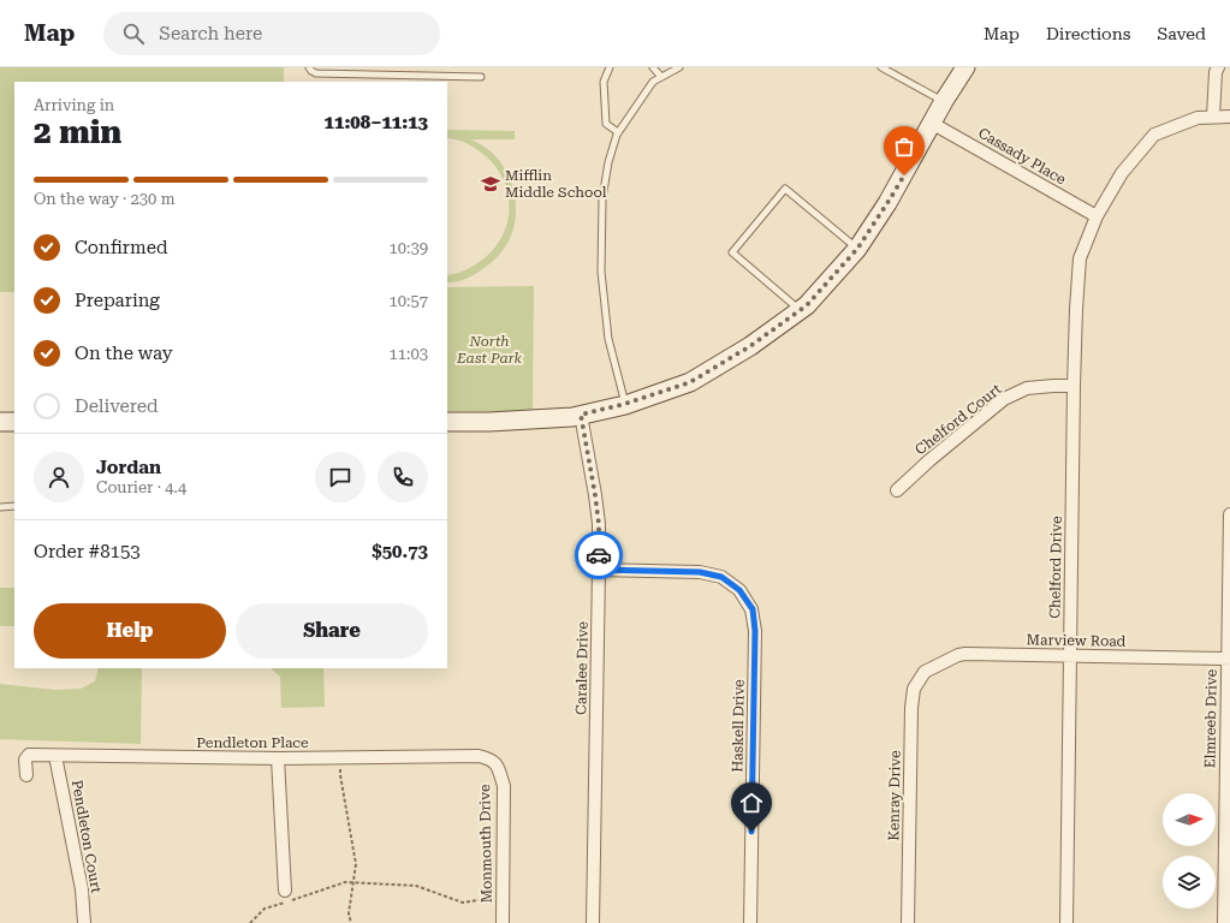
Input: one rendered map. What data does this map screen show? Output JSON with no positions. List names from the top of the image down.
{
  "streets": {
    "street": [
      "Cassady Place",
      "Chelford Court",
      "Chelford Drive",
      "Marview Road",
      "Caralee Drive",
      "Elmreeb Drive",
      "Haskell Drive",
      "Pendleton Place",
      "Kenray Drive",
      "Pendleton Court",
      "Monmouth Drive"
    ]
  },
  "crossings": [
    ["Cassady Place", "Chelford Drive"],
    ["Chelford Court", "Chelford Drive"],
    ["Chelford Drive", "Marview Road"],
    ["Marview Road", "Elmreeb Drive"],
    ["Marview Road", "Kenray Drive"],
    ["Caralee Drive", "Haskell Drive"],
    ["Pendleton Place", "Pendleton Court"],
    ["Pendleton Place", "Monmouth Drive"]
  ],
  "parks": ["North East Park"],
  "places": {
    "school or university": ["Mifflin Middle School"]
  },
  "north": "right",
  "page": {
    "header": "Map",
    "search": "Search here",
    "nav": ["Map", "Directions", "Saved"],
    "heading": ["2 min", "Arriving in", "11:08–11:13"],
    "panel": [
      "Jordan",
      "Courier · 4.4",
      "Order #8153",
      "$50.73"
    ],
    "bar": "On the way · 230 m",
    "list": [
      ["Confirmed", "10:39"],
      ["Preparing", "10:57"],
      ["On the way", "11:03"],
      "Delivered"
    ],
    "buttons": ["Help", "Share"]
  }
}
